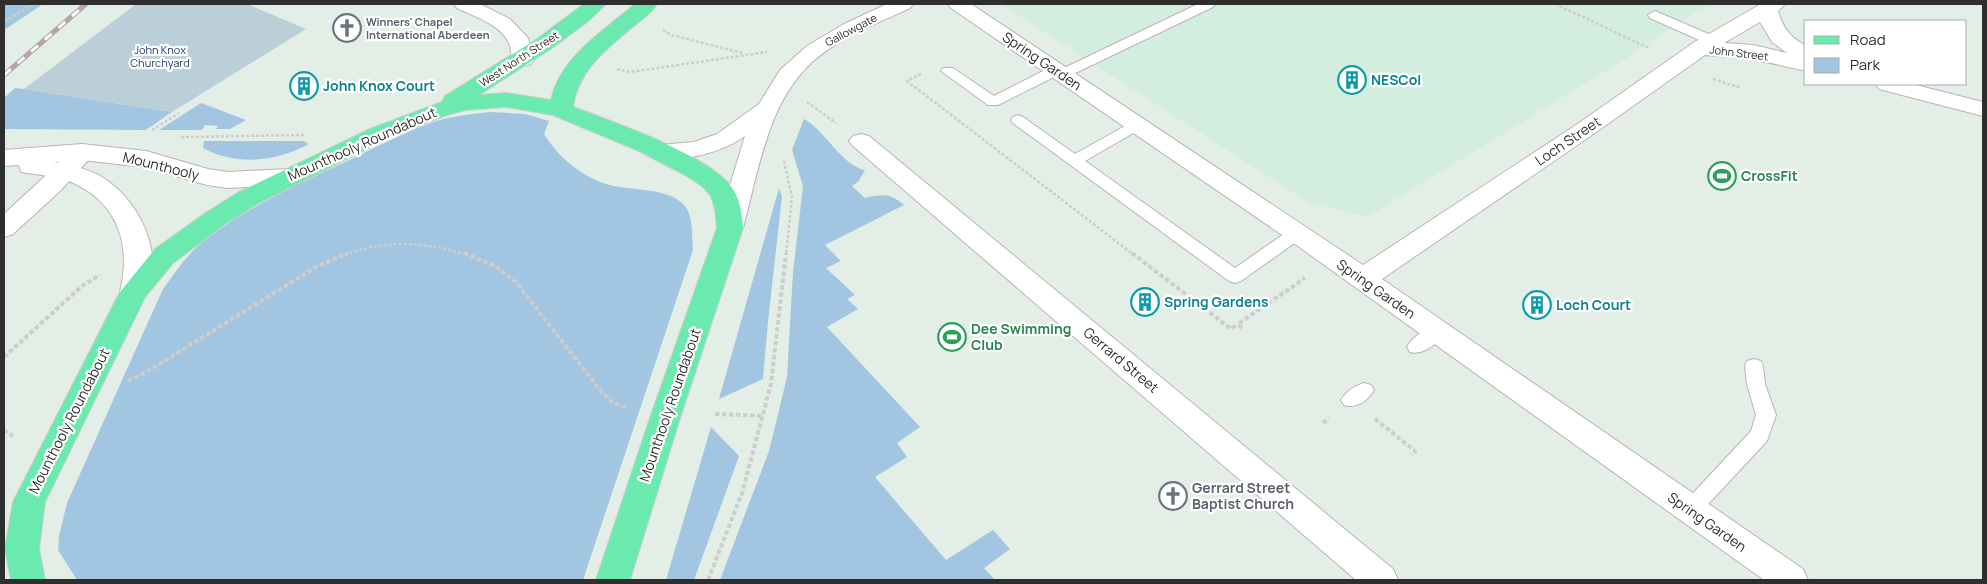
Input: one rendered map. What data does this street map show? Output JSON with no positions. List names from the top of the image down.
{
  "streets": {
    "main road": ["West North Street", "Mounthooly Roundabout"],
    "street": [
      "Gallowgate",
      "John Street",
      "Spring Garden",
      "Loch Street",
      "Mounthooly",
      "Gerrard Street"
    ]
  },
  "crossings": [
    ["Gallowgate", "Mounthooly Roundabout"],
    ["John Street", "Loch Street"],
    ["West North Street", "Mounthooly Roundabout"],
    ["Spring Garden", "Loch Street"],
    ["Mounthooly Roundabout", "Mounthooly"]
  ],
  "parks": ["John Knox Churchyard"],
  "places": {
    "church": ["Winners' Chapel International Aberdeen", "Gerrard Street Baptist Church"],
    "building": [
      "NESCol",
      "John Knox Court",
      "Spring Gardens",
      "Loch Court"
    ],
    "sports": ["CrossFit", "Dee Swimming Club"]
  },
  "legend": ["Road", "Park"]
}
